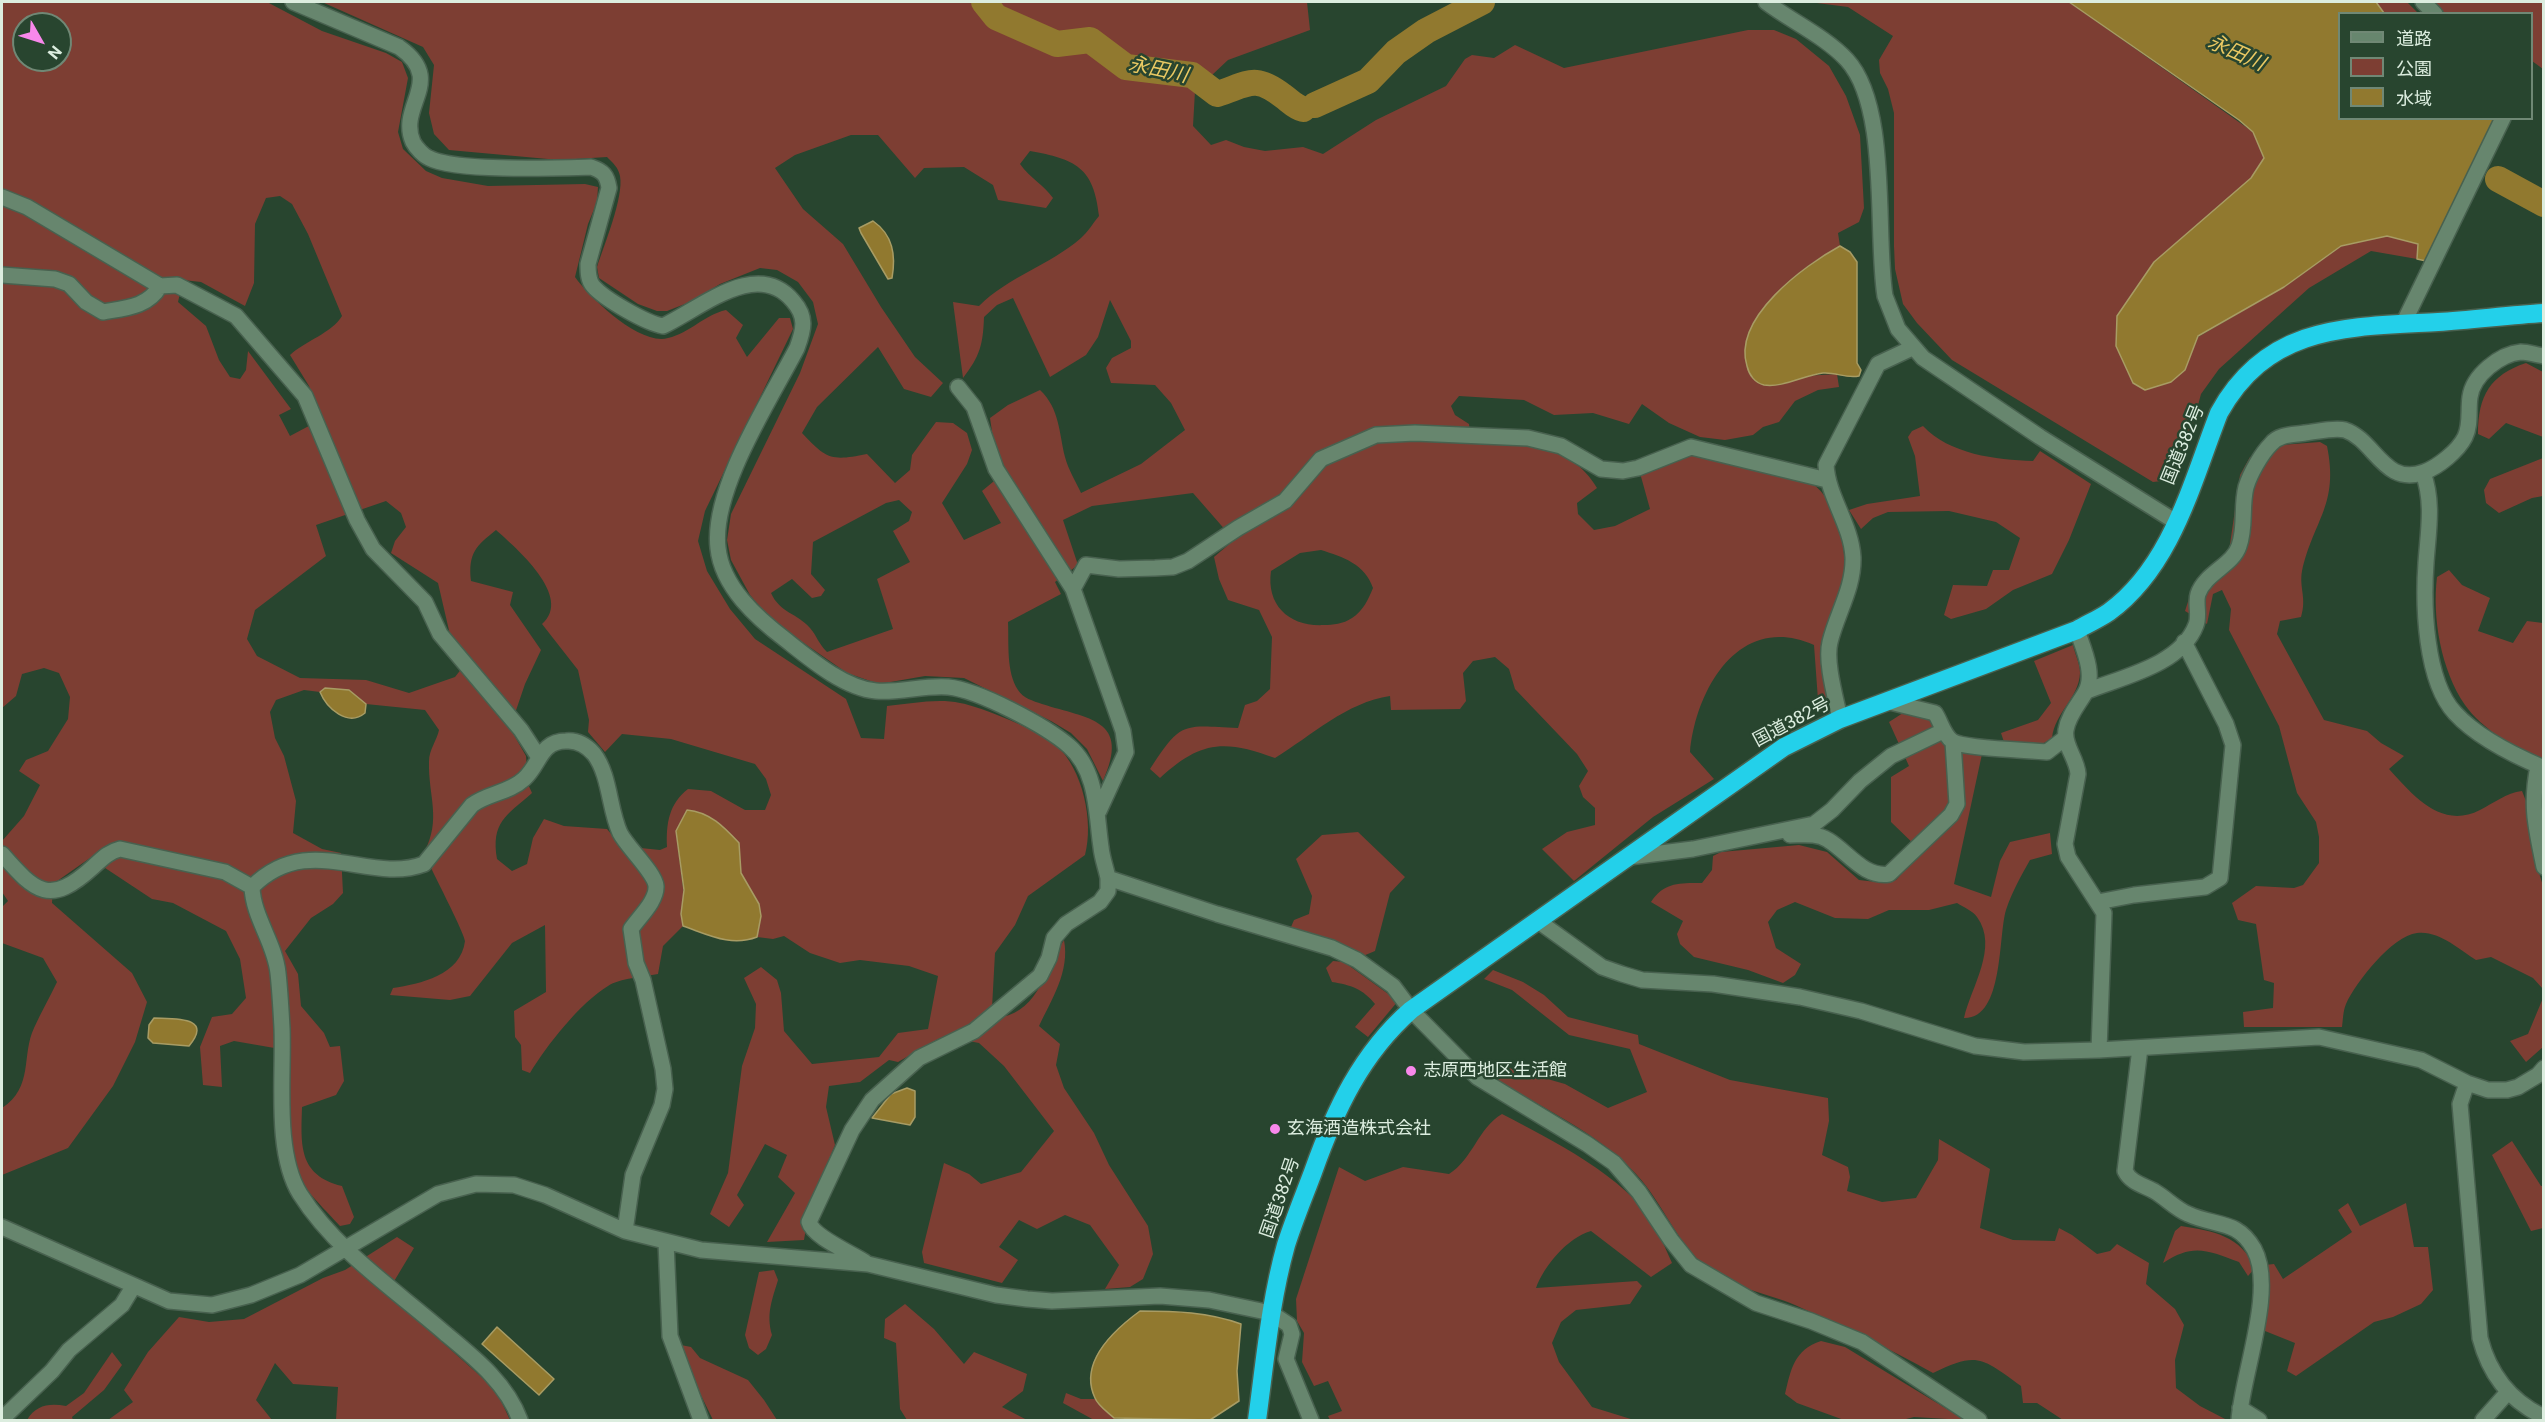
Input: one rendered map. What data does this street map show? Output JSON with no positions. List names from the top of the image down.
{
  "streets": {
    "highway": ["国道382号"]
  },
  "water": ["永田川"],
  "places": ["志原西地区生活館", "玄海酒造株式会社"],
  "legend": ["道路", "公園", "水域"],
  "north": "bottom right"
}
